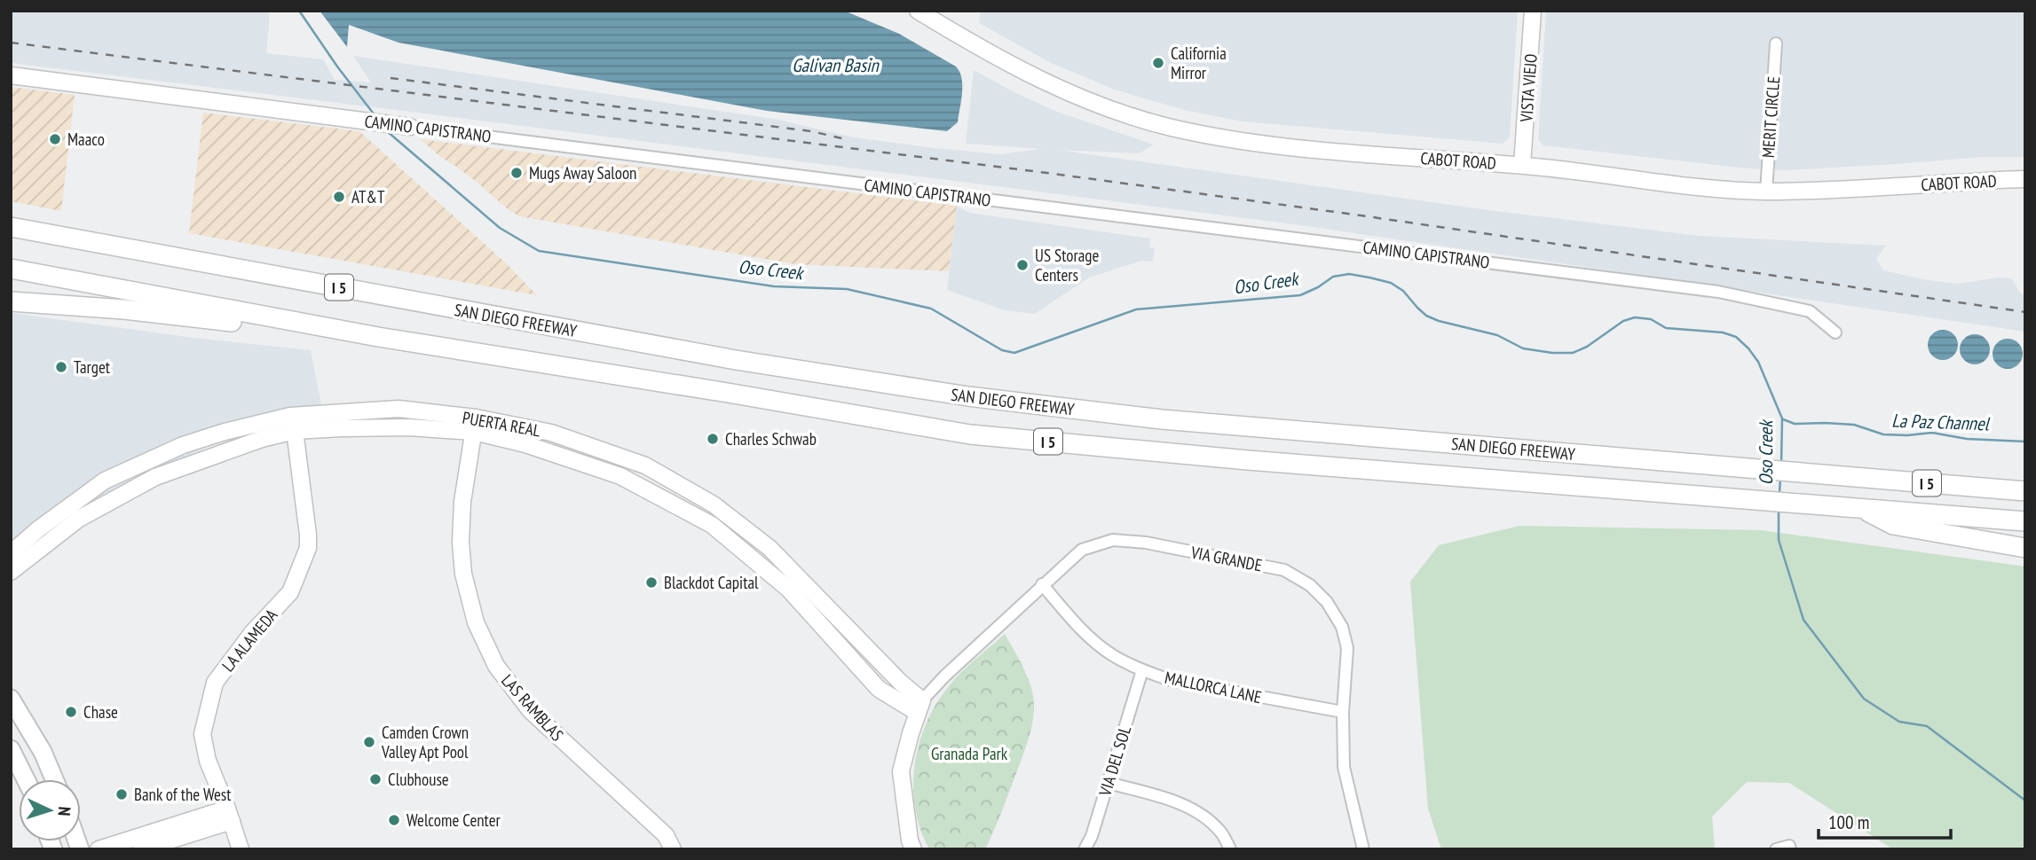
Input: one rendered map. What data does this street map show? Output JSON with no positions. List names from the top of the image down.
{
  "streets": {
    "highway": ["I 5", "SAN DIEGO FREEWAY"],
    "street": [
      "VISTA VIEJO",
      "MERIT CIRCLE",
      "CAMINO CAPISTRANO",
      "CABOT ROAD",
      "PUERTA REAL",
      "VIA GRANDE",
      "LA ALAMEDA",
      "MALLORCA LANE",
      "LAS RAMBLAS",
      "VIA DEL SOL"
    ]
  },
  "crossings": [
    ["VISTA VIEJO", "CABOT ROAD"],
    ["MERIT CIRCLE", "CABOT ROAD"],
    ["PUERTA REAL", "VIA GRANDE"],
    ["PUERTA REAL", "LA ALAMEDA"],
    ["PUERTA REAL", "LAS RAMBLAS"],
    ["VIA GRANDE", "MALLORCA LANE"],
    ["MALLORCA LANE", "VIA DEL SOL"]
  ],
  "water": ["Galivan Basin", "Oso Creek", "La Paz Channel"],
  "parks": ["Granada Park"],
  "places": [
    "California Mirror",
    "Maaco",
    "Mugs Away Saloon",
    "AT&T",
    "US Storage Centers",
    "Target",
    "Charles Schwab",
    "Blackdot Capital",
    "Chase",
    "Camden Crown Valley Apt Pool",
    "Clubhouse",
    "Bank of the West",
    "Welcome Center"
  ],
  "scale_bar": "100 m",
  "north": "right"
}
